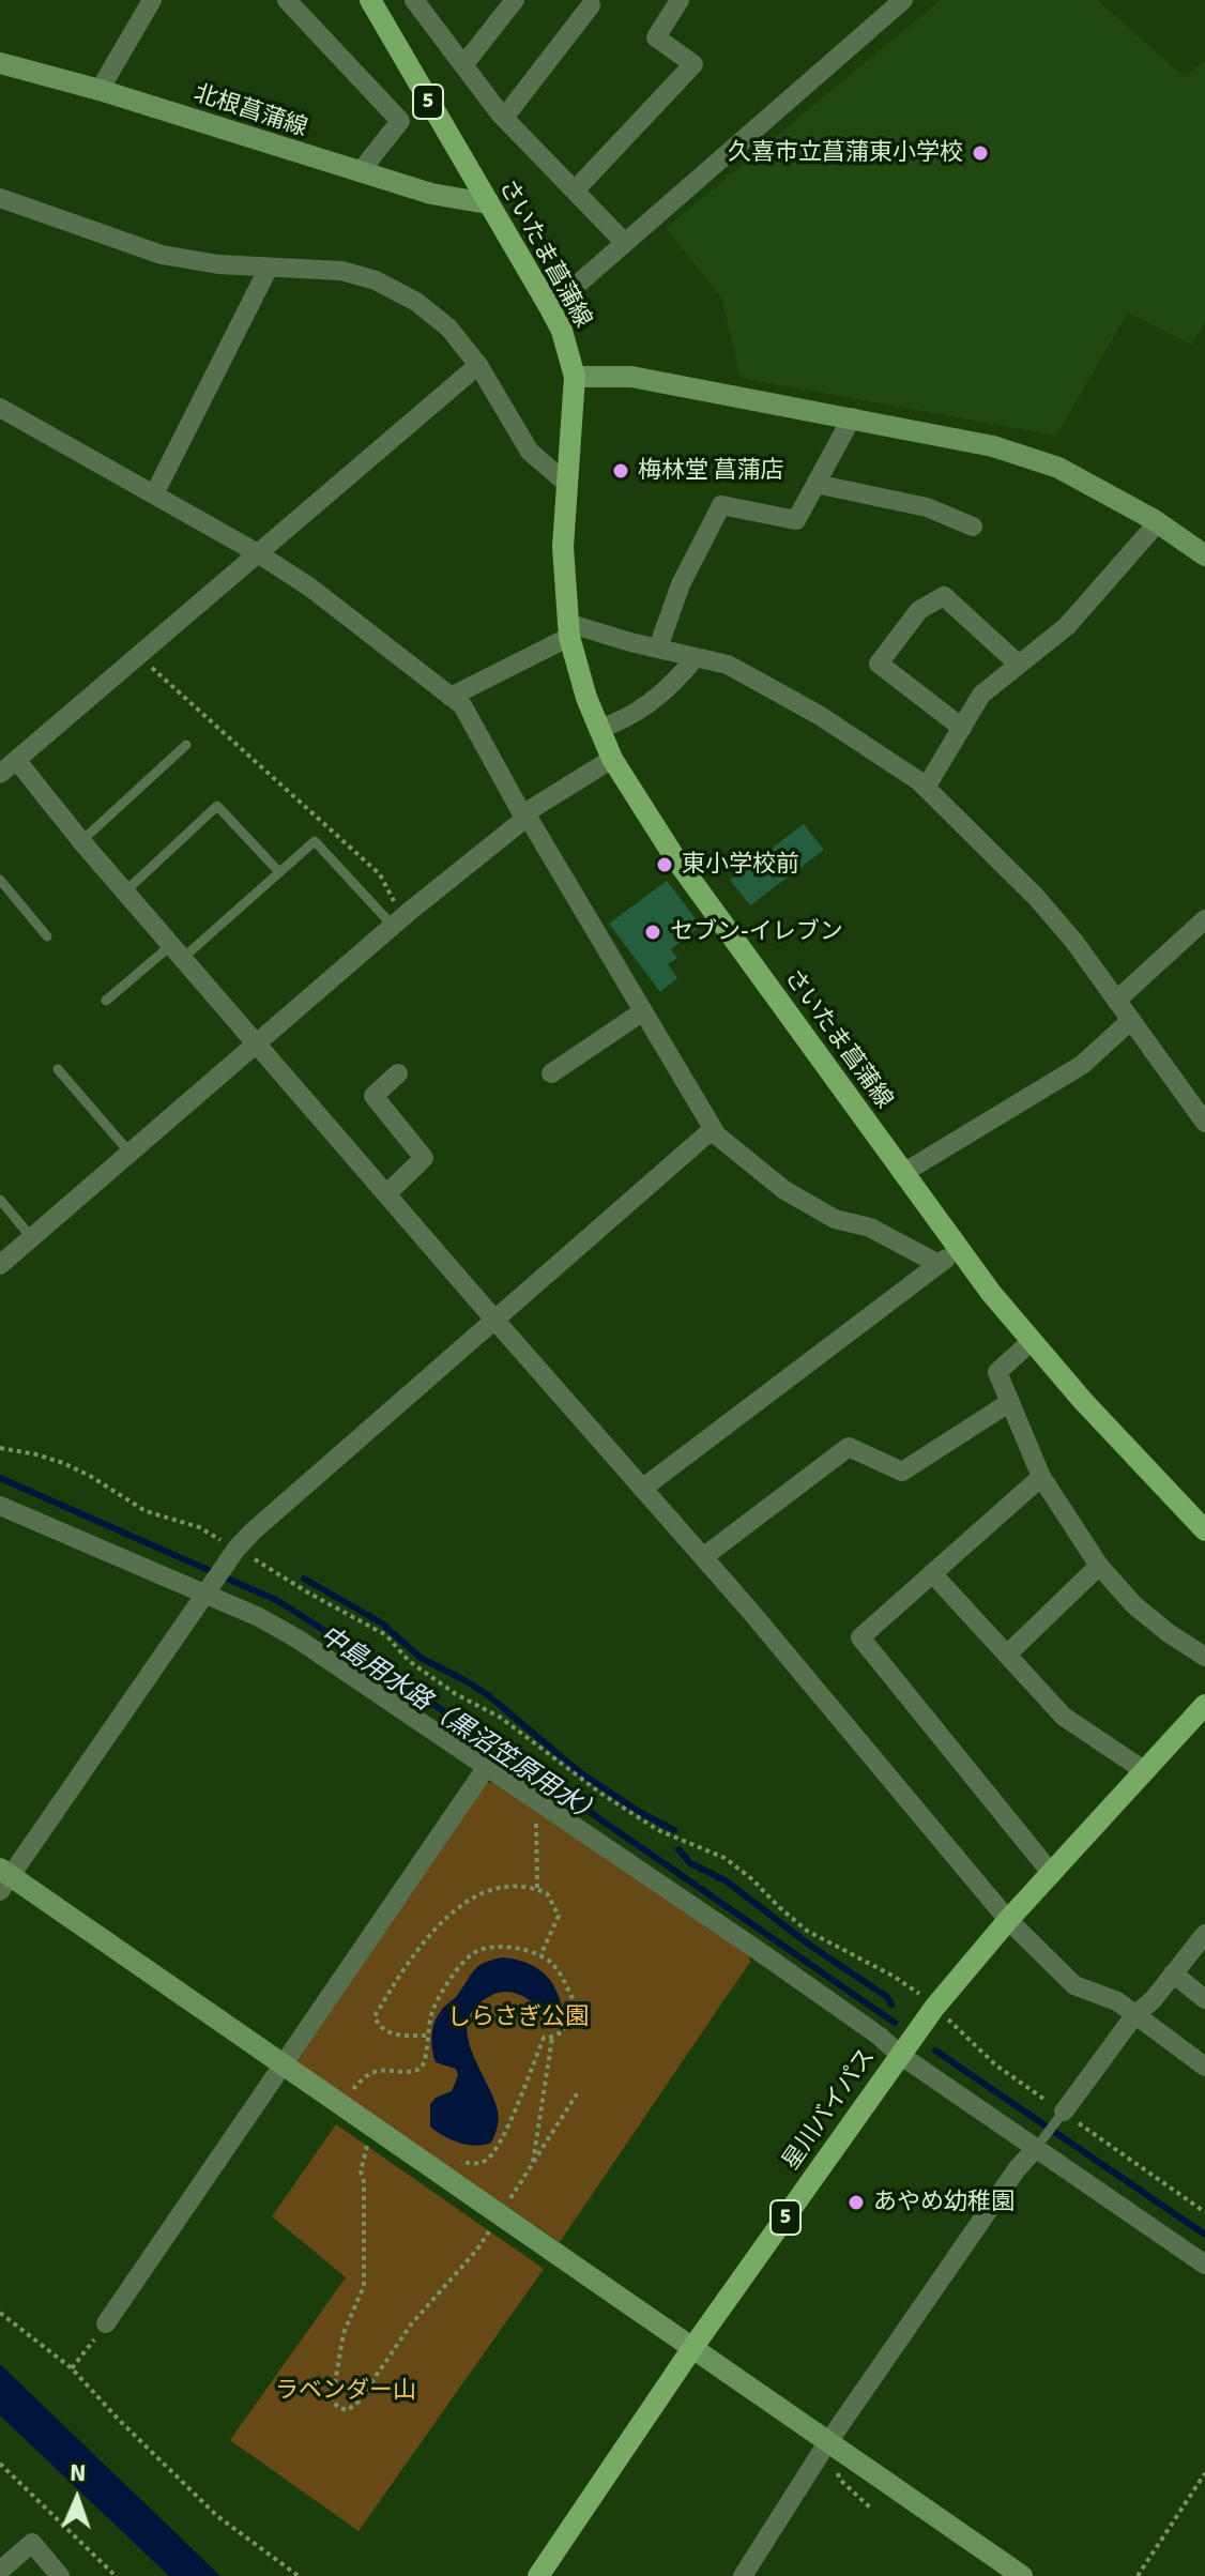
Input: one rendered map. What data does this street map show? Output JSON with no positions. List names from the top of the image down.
{
  "streets": {
    "main road": ["5", "さいたま菖蒲線", "星川バイパス"],
    "street": ["北根菖蒲線"]
  },
  "crossings": [
    ["北根菖蒲線", "さいたま菖蒲線"]
  ],
  "water": ["中島用水路（黒沼笠原用水）"],
  "parks": ["しらさぎ公園", "ラベンダー山"],
  "places": [
    "久喜市立菖蒲東小学校",
    "梅林堂 菖蒲店",
    "東小学校前",
    "セブン-イレブン",
    "あやめ幼稚園"
  ],
  "north": "top"
}
